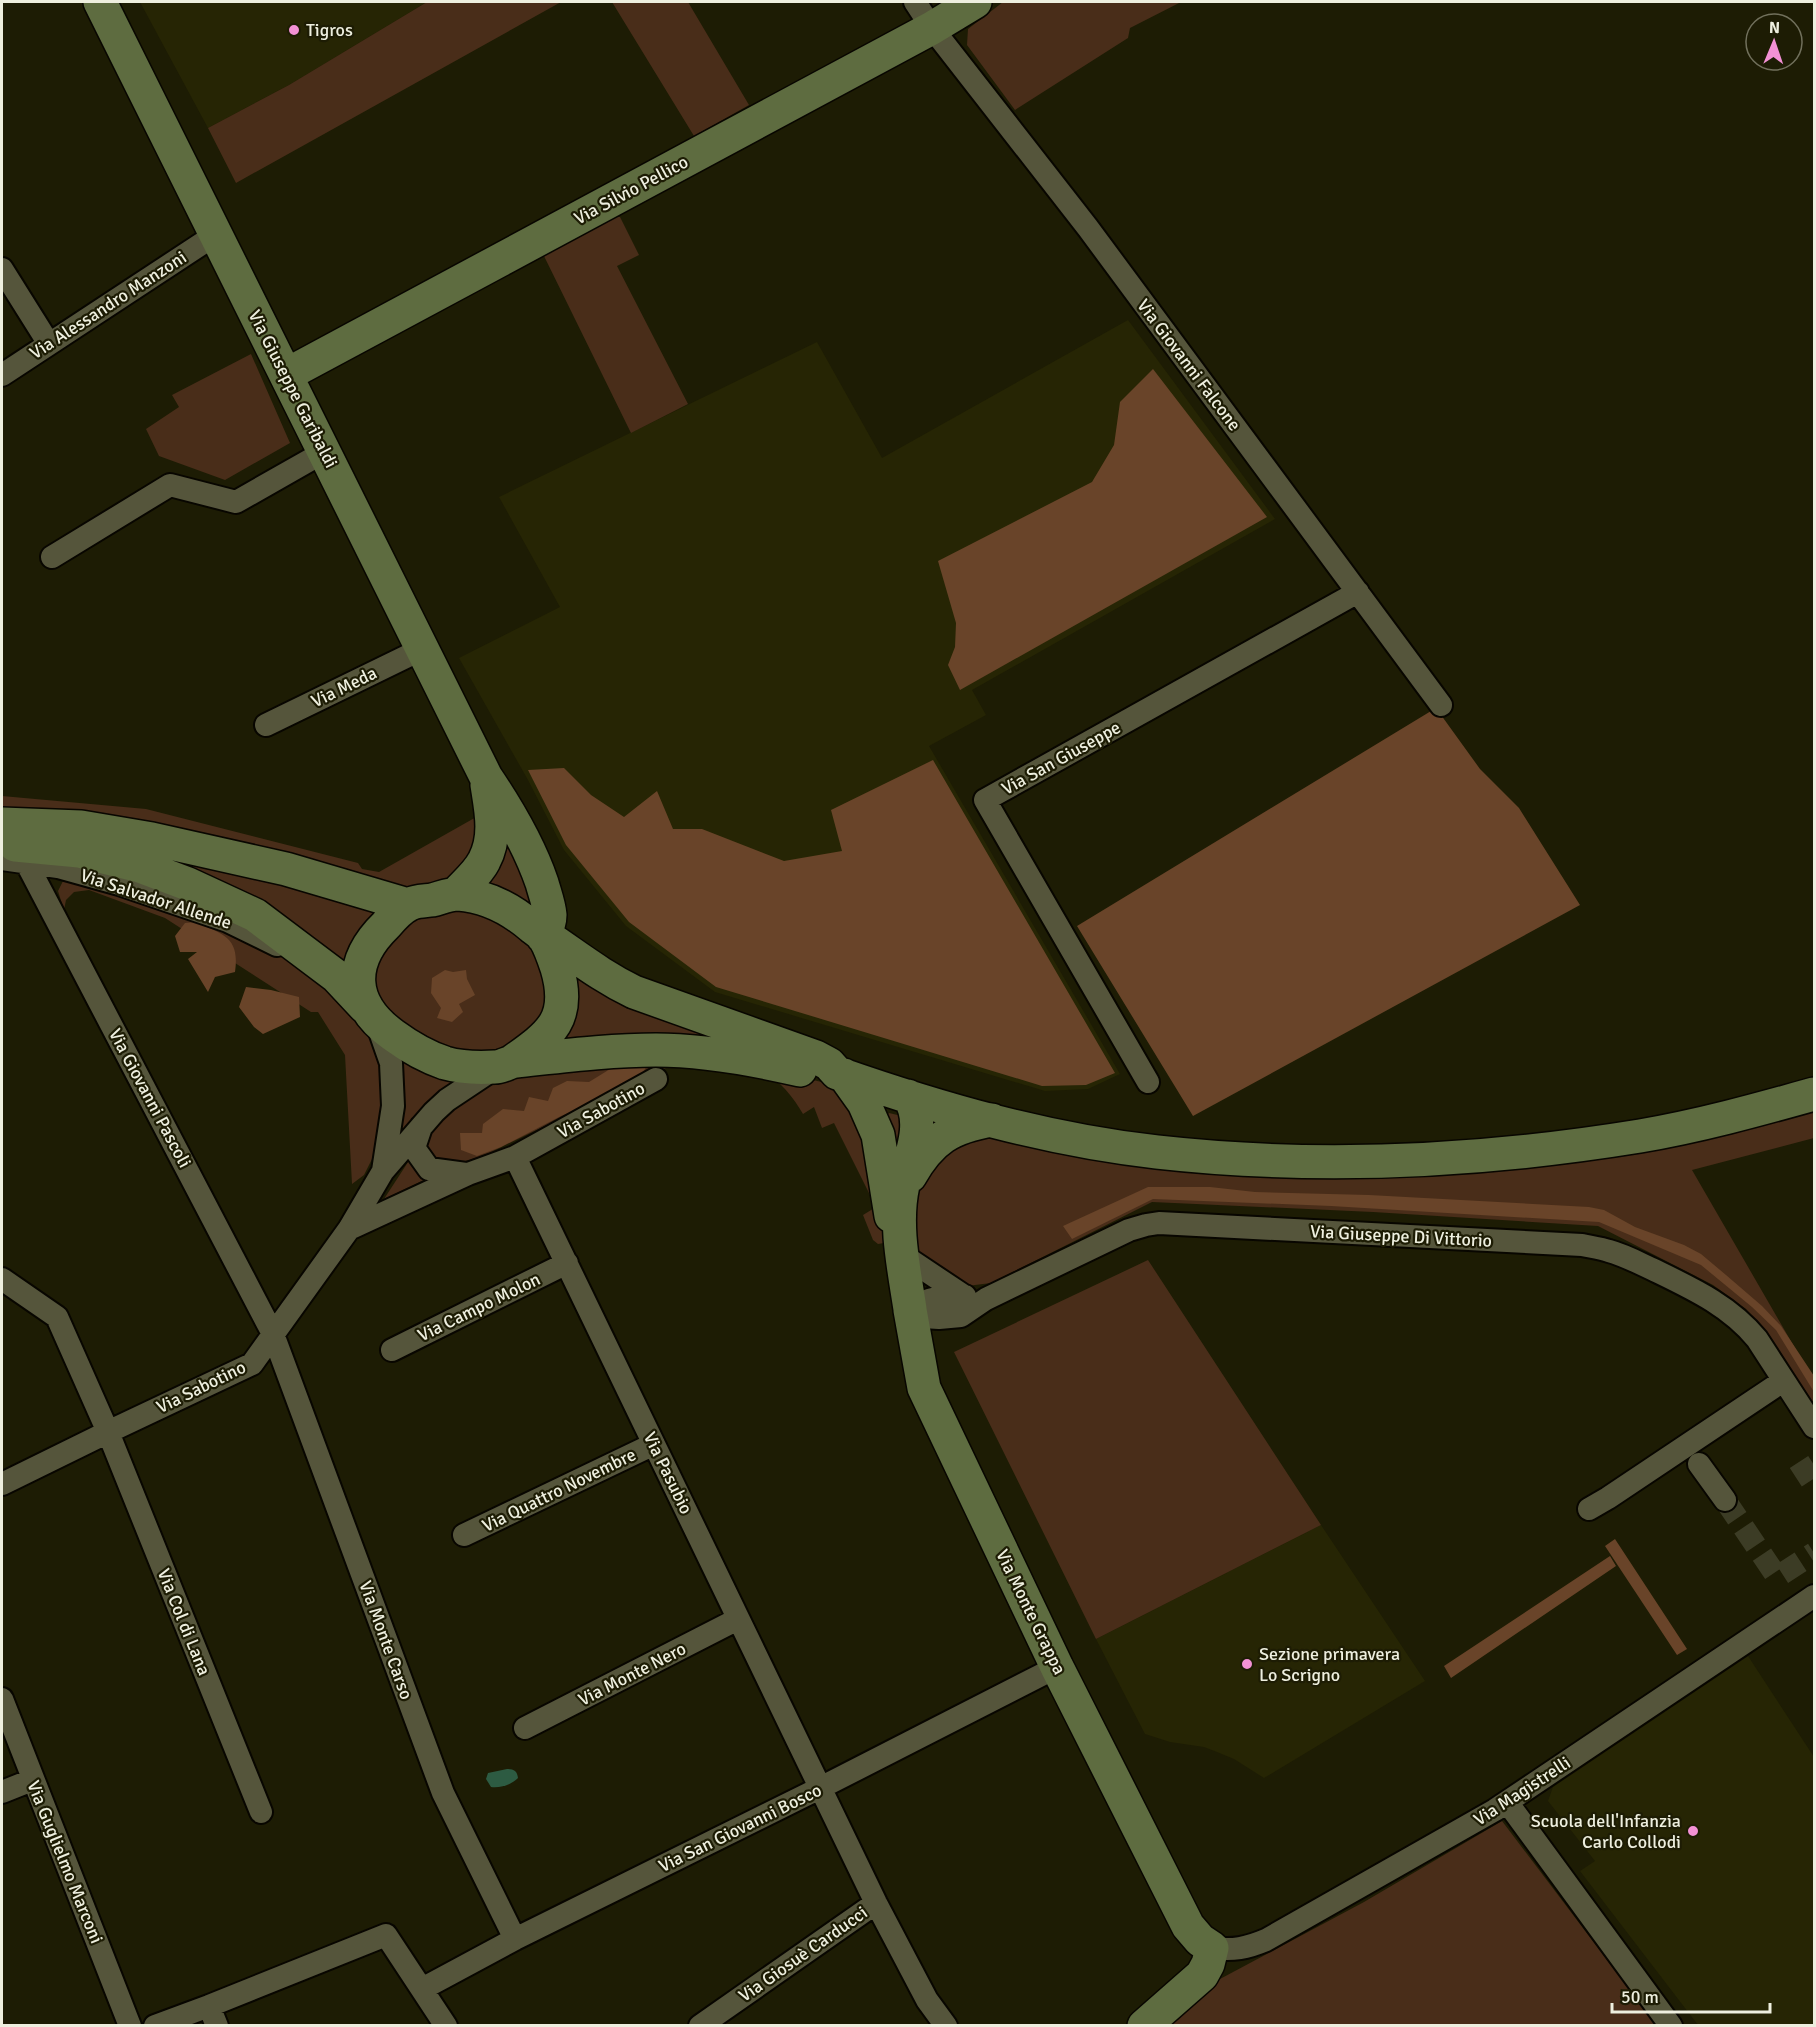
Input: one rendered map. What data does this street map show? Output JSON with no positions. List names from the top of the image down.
{
  "streets": {
    "street": [
      "Via Silvio Pellico",
      "Via Alessandro Manzoni",
      "Via Giovanni Falcone",
      "Via Giuseppe Garibaldi",
      "Via Meda",
      "Via San Giuseppe",
      "Via Giovanni Pascoli",
      "Via Sabotino",
      "Via Giuseppe Di Vittorio",
      "Via Campo Molon",
      "Via Pasubio",
      "Via Quattro Novembre",
      "Via Monte Grappa",
      "Via Col di Lana",
      "Via Monte Carso",
      "Via Monte Nero",
      "Via Magistrelli",
      "Via San Giovanni Bosco",
      "Via Guglielmo Marconi",
      "Via Giosuè Carducci"
    ]
  },
  "crossings": [
    ["Via Silvio Pellico", "Via Giovanni Falcone"],
    ["Via Silvio Pellico", "Via Giuseppe Garibaldi"],
    ["Via Alessandro Manzoni", "Via Giuseppe Garibaldi"],
    ["Via Giovanni Falcone", "Via San Giuseppe"],
    ["Via Giuseppe Garibaldi", "Via Meda"],
    ["Via Giovanni Pascoli", "Via Sabotino"],
    ["Via Giovanni Pascoli", "Via Monte Carso"],
    ["Via Sabotino", "Via Pasubio"],
    ["Via Sabotino", "Via Col di Lana"],
    ["Via Sabotino", "Via Monte Carso"],
    ["Via Giuseppe Di Vittorio", "Via Monte Grappa"],
    ["Via Campo Molon", "Via Pasubio"],
    ["Via Pasubio", "Via Quattro Novembre"],
    ["Via Pasubio", "Via Monte Nero"],
    ["Via Pasubio", "Via San Giovanni Bosco"],
    ["Via Pasubio", "Via Giosuè Carducci"],
    ["Via Monte Grappa", "Via Magistrelli"],
    ["Via Monte Grappa", "Via San Giovanni Bosco"],
    ["Via Monte Carso", "Via San Giovanni Bosco"],
    ["Via San Giovanni Bosco", "Via Giosuè Carducci"]
  ],
  "places": ["Tigros", "Sezione primavera Lo Scrigno", "Scuola dell'Infanzia Carlo Collodi"],
  "scale_bar": "50 m",
  "north": "top"
}
